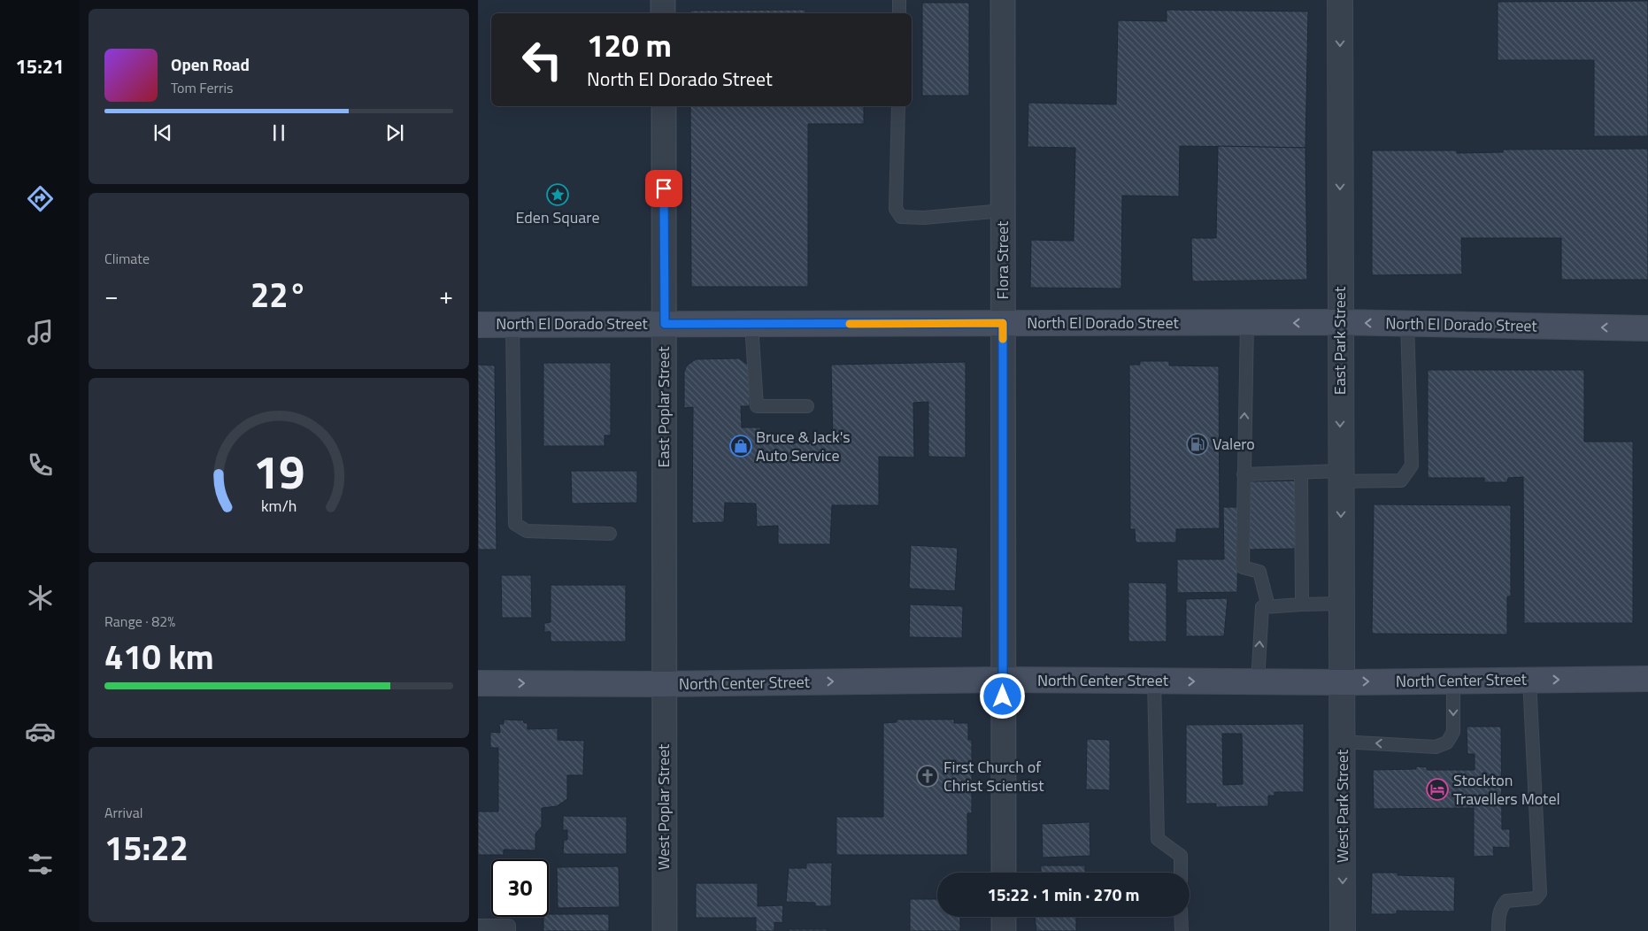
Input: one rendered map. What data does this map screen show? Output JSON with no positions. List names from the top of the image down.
{
  "streets": {
    "main road": ["North El Dorado Street", "North Center Street"],
    "street": [
      "Flora Street",
      "East Park Street",
      "East Poplar Street",
      "West Park Street",
      "West Poplar Street"
    ]
  },
  "crossings": [
    ["Flora Street", "North El Dorado Street"],
    ["Flora Street", "North Center Street"],
    ["North El Dorado Street", "East Park Street"],
    ["North El Dorado Street", "East Poplar Street"],
    ["East Park Street", "North Center Street"],
    ["East Park Street", "West Park Street"],
    ["East Poplar Street", "North Center Street"],
    ["East Poplar Street", "West Poplar Street"],
    ["North Center Street", "West Park Street"],
    ["North Center Street", "West Poplar Street"]
  ],
  "one_way": ["East Park Street", "North Center Street", "West Park Street"],
  "places": {
    "place": ["Eden Square"],
    "fuel station": ["Valero"],
    "shop": ["Bruce & Jack's Auto Service"],
    "church": ["First Church of Christ Scientist"],
    "hotel": ["Stockton Travellers Motel"]
  },
  "page": {
    "tabs": "15:21",
    "turn": ["120 m", "North El Dorado Street"],
    "song": ["Open Road", "Tom Ferris"],
    "tile": [
      "Climate",
      ["Range · 82%", "410 km"],
      ["Arrival", "15:22"]
    ],
    "heat": ["−", "22°", "+"],
    "limit": "30",
    "trip": "15:22 · 1 min · 270 m",
    "gauge": ["19", "km/h"]
  }
}
